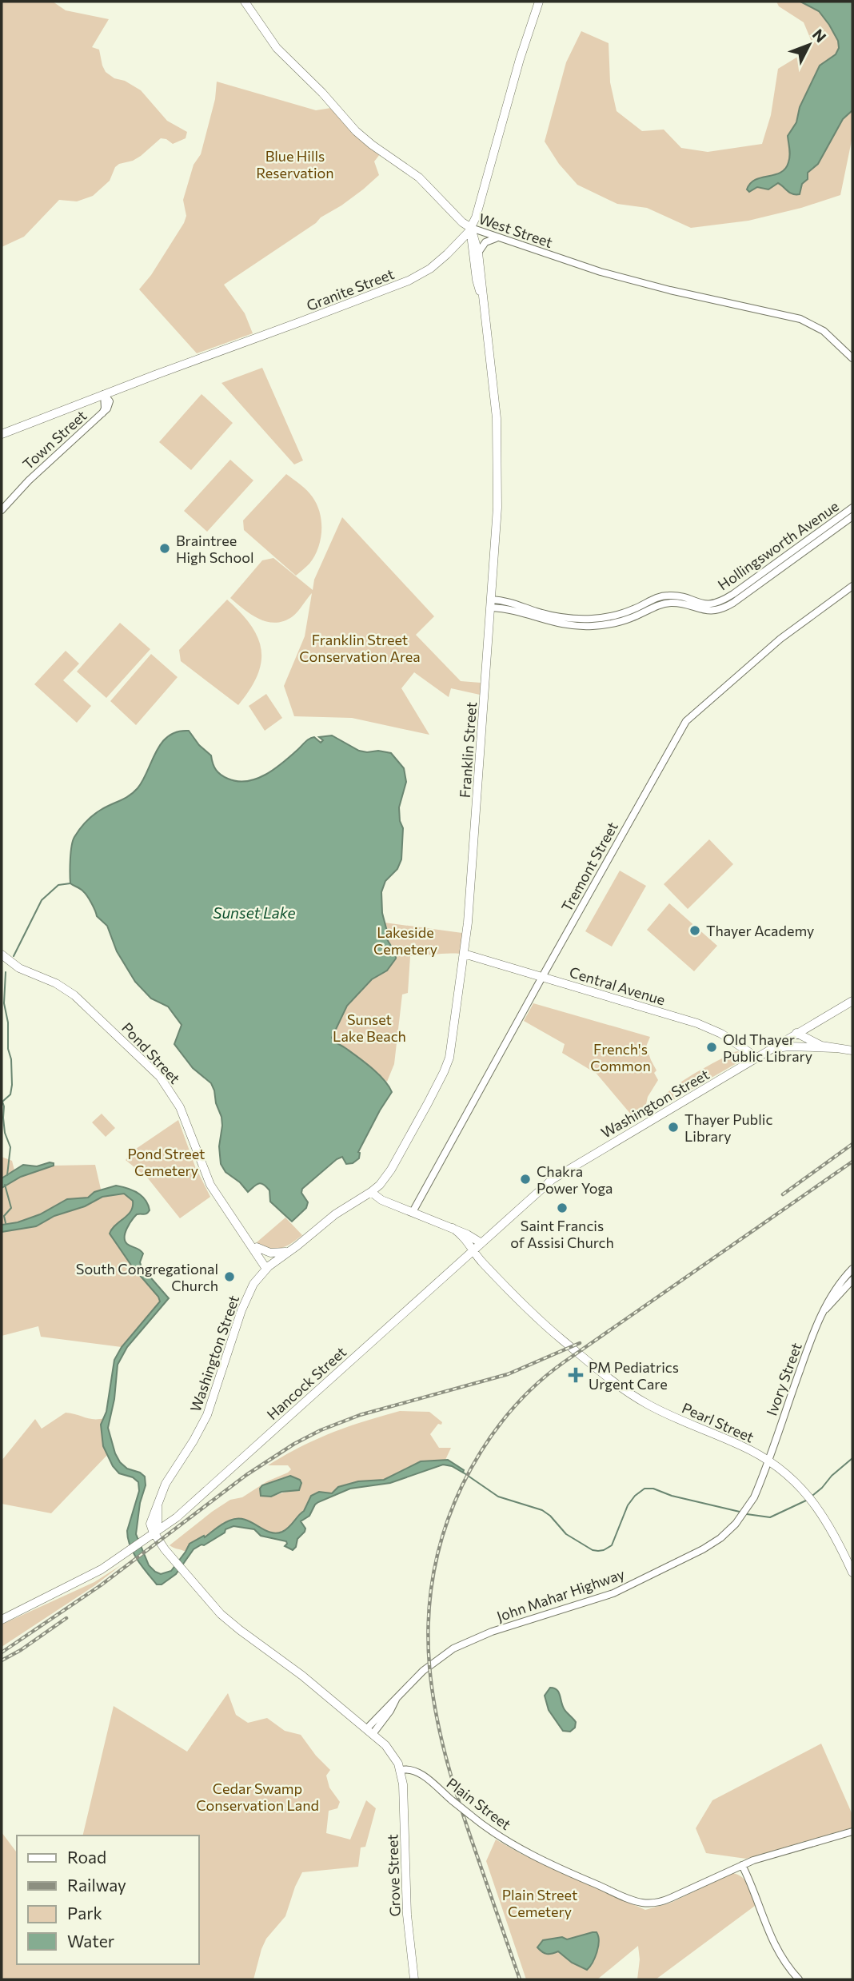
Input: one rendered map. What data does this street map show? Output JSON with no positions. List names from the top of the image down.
{
  "streets": {
    "main road": [
      "West Street",
      "Granite Street",
      "Franklin Street",
      "Central Avenue",
      "Pond Street",
      "Washington Street",
      "Hancock Street",
      "Pearl Street",
      "Grove Street"
    ],
    "street": [
      "Town Street",
      "Hollingsworth Avenue",
      "Tremont Street",
      "Ivory Street",
      "John Mahar Highway",
      "Plain Street"
    ]
  },
  "crossings": [
    ["West Street", "Granite Street"],
    ["West Street", "Franklin Street"],
    ["Granite Street", "Town Street"],
    ["Granite Street", "Franklin Street"],
    ["Hollingsworth Avenue", "Franklin Street"],
    ["Franklin Street", "Central Avenue"],
    ["Franklin Street", "Washington Street"],
    ["Tremont Street", "Central Avenue"],
    ["Central Avenue", "Washington Street"],
    ["Pond Street", "Washington Street"],
    ["Washington Street", "Hancock Street"],
    ["Washington Street", "Pearl Street"],
    ["Ivory Street", "Pearl Street"],
    ["Ivory Street", "John Mahar Highway"],
    ["Hancock Street", "Pearl Street"],
    ["Pearl Street", "John Mahar Highway"],
    ["Plain Street", "Grove Street"]
  ],
  "water": ["Sunset Lake"],
  "parks": [
    "Blue Hills Reservation",
    "Franklin Street Conservation Area",
    "Lakeside Cemetery",
    "Sunset Lake Beach",
    "French's Common",
    "Pond Street Cemetery",
    "Cedar Swamp Conservation Land",
    "Plain Street Cemetery"
  ],
  "places": {
    "other": [
      "Braintree High School",
      "Thayer Academy",
      "Old Thayer Public Library",
      "Thayer Public Library",
      "Chakra Power Yoga",
      "Saint Francis of Assisi Church",
      "South Congregational Church"
    ],
    "health": ["PM Pediatrics Urgent Care"]
  },
  "legend": [
    "Road",
    "Railway",
    "Park",
    "Water"
  ],
  "north": "top right"
}
